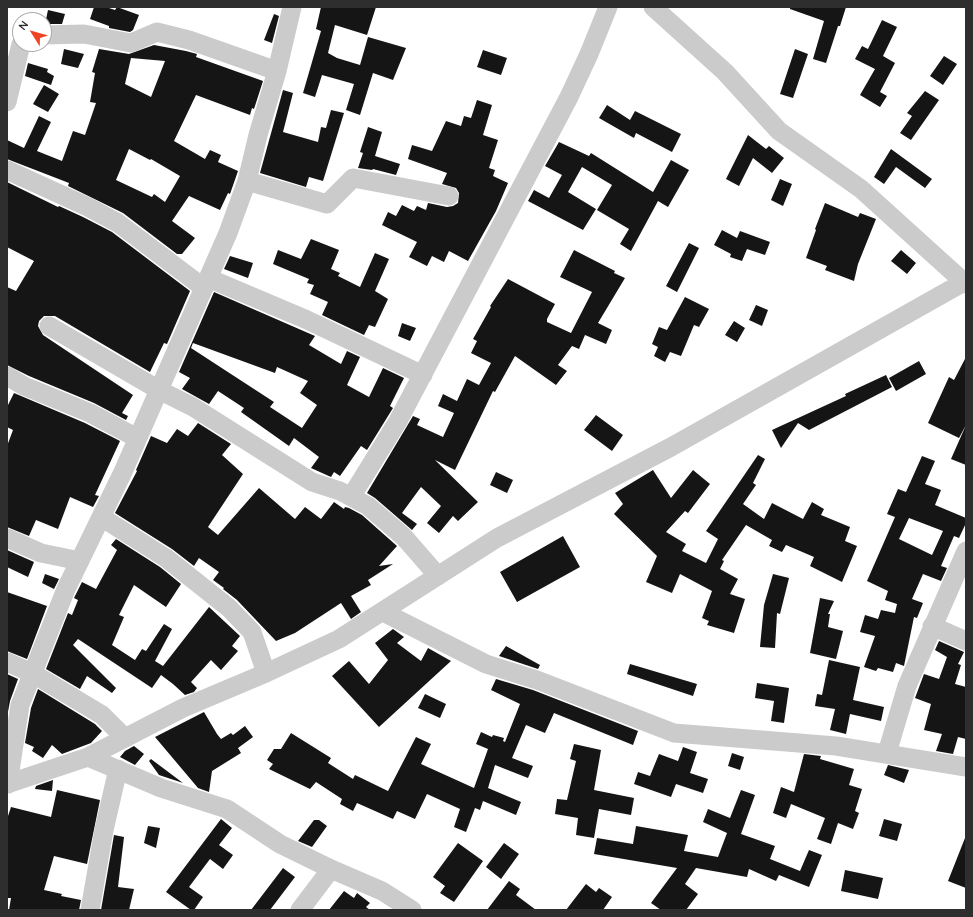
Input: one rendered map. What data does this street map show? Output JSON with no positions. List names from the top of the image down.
{
  "north": "top left"
}
